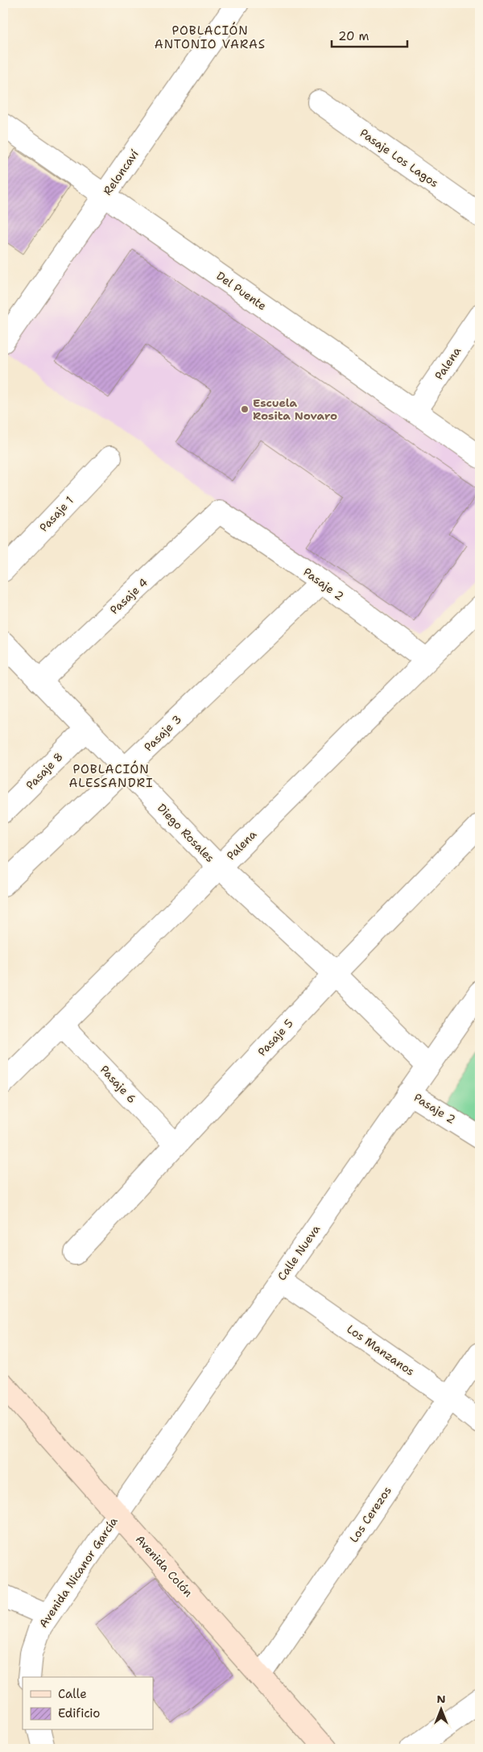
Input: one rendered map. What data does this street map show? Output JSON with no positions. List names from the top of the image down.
{
  "streets": {
    "main road": ["Avenida Colón"],
    "street": [
      "Pasaje Los Lagos",
      "Reloncaví",
      "Del Puente",
      "Palena",
      "Pasaje 1",
      "Pasaje 2",
      "Pasaje 4",
      "Pasaje 3",
      "Pasaje 8",
      "Diego Rosales",
      "Pasaje 5",
      "Pasaje 6",
      "Calle Nueva",
      "Los Manzanos",
      "Los Cerezos",
      "Avenida Nicanor García"
    ]
  },
  "crossings": [
    ["Reloncaví", "Del Puente"],
    ["Del Puente", "Palena"],
    ["Palena", "Pasaje 2"],
    ["Palena", "Diego Rosales"],
    ["Palena", "Pasaje 6"],
    ["Pasaje 2", "Pasaje 4"],
    ["Pasaje 2", "Pasaje 3"],
    ["Pasaje 2", "Calle Nueva"],
    ["Pasaje 4", "Diego Rosales"],
    ["Pasaje 3", "Diego Rosales"],
    ["Pasaje 8", "Diego Rosales"],
    ["Diego Rosales", "Pasaje 5"],
    ["Diego Rosales", "Calle Nueva"],
    ["Pasaje 5", "Pasaje 6"],
    ["Calle Nueva", "Los Manzanos"],
    ["Calle Nueva", "Avenida Colón"],
    ["Calle Nueva", "Avenida Nicanor García"],
    ["Los Manzanos", "Los Cerezos"],
    ["Los Cerezos", "Avenida Colón"],
    ["Avenida Colón", "Avenida Nicanor García"]
  ],
  "districts": ["POBLACIÓN ANTONIO VARAS", "POBLACIÓN ALESSANDRI"],
  "places": ["Escuela Rosita Novaro"],
  "legend": ["Calle", "Edificio"],
  "scale_bar": "20 m",
  "north": "top"
}
